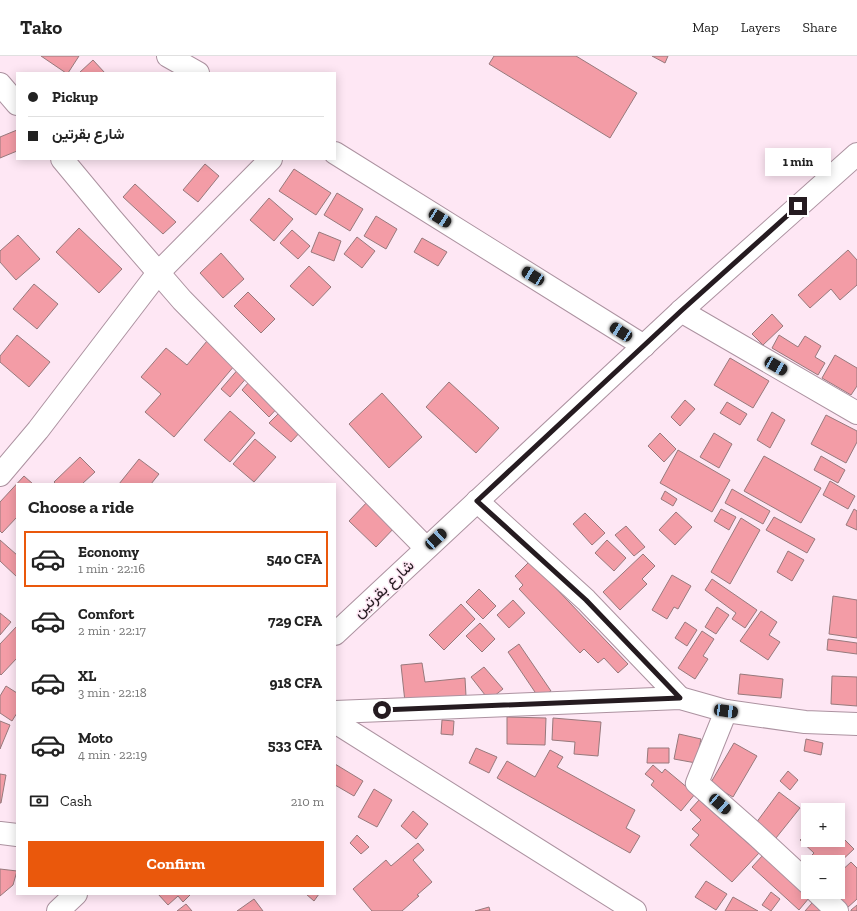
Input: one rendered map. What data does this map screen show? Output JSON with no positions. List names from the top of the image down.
{
  "streets": {
    "street": ["شارع بقرتين"]
  },
  "page": {
    "header": "Tako",
    "nav": ["Map", "Layers", "Share"],
    "banner": ["Pickup", "شارع بقرتين"],
    "bubble": "1 min",
    "heading": "Choose a ride",
    "list": [
      {
        "name": "Economy",
        "note": "1 min · 22:16",
        "value": "540 CFA"
      },
      {
        "name": "Comfort",
        "note": "2 min · 22:17",
        "value": "729 CFA"
      },
      {
        "name": "XL",
        "note": "3 min · 22:18",
        "value": "918 CFA"
      },
      {
        "name": "Moto",
        "note": "4 min · 22:19",
        "value": "533 CFA"
      }
    ],
    "pay": ["Cash", "210 m"],
    "map_buttons": ["+", "−"],
    "buttons": "Confirm"
  }
}
